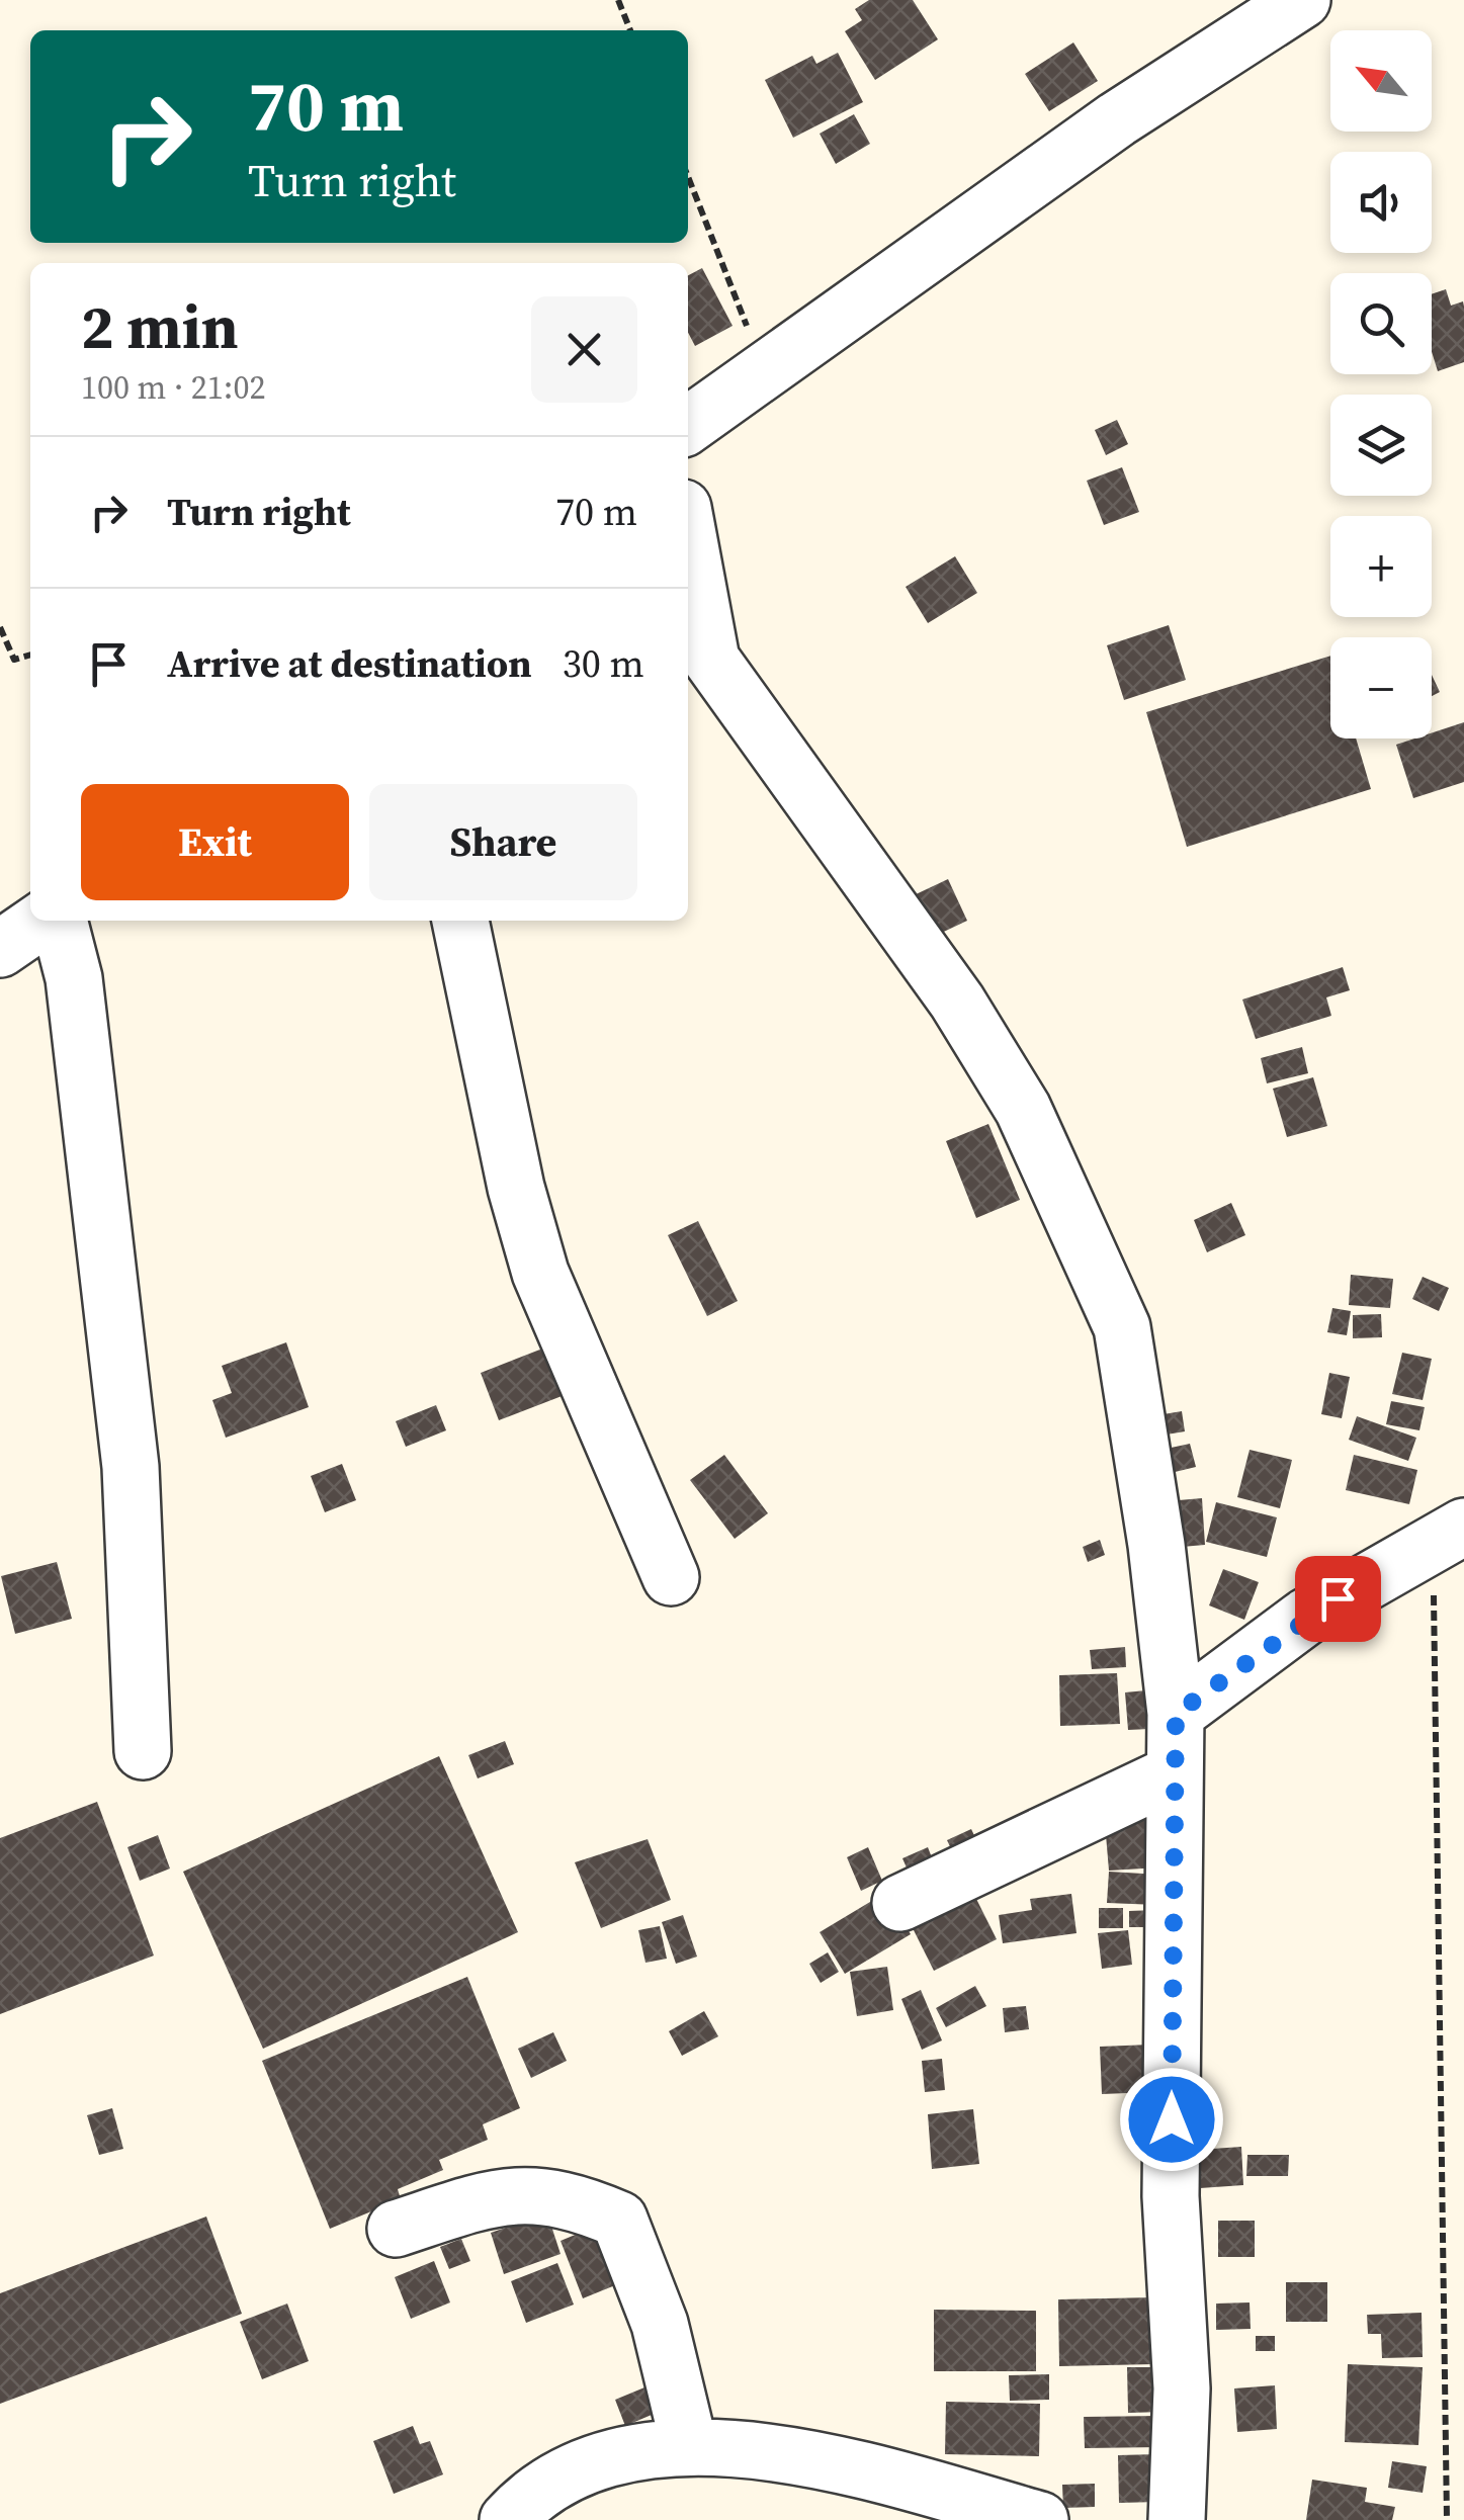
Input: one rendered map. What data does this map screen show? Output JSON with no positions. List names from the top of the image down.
{
  "north": "top left",
  "page": {
    "map_buttons": ["+", "−"],
    "turn": ["70 m", "Turn right"],
    "heading": ["2 min", "100 m · 21:02"],
    "list": [
      {
        "name": "Turn right",
        "value": "70 m"
      },
      {
        "name": "Arrive at destination",
        "value": "30 m"
      }
    ],
    "buttons": ["Exit", "Share"]
  }
}
